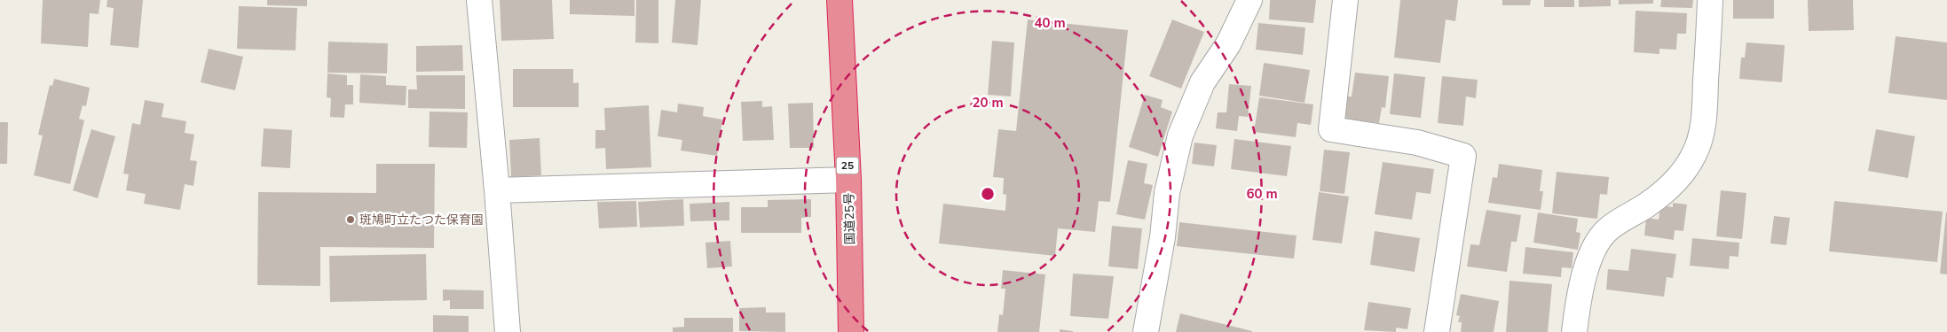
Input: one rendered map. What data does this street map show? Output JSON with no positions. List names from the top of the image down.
{
  "streets": {
    "highway": ["25", "国道25号"]
  },
  "places": ["斑鳩町立たつた保育園"],
  "rings": ["40 m", "20 m", "60 m"]
}
